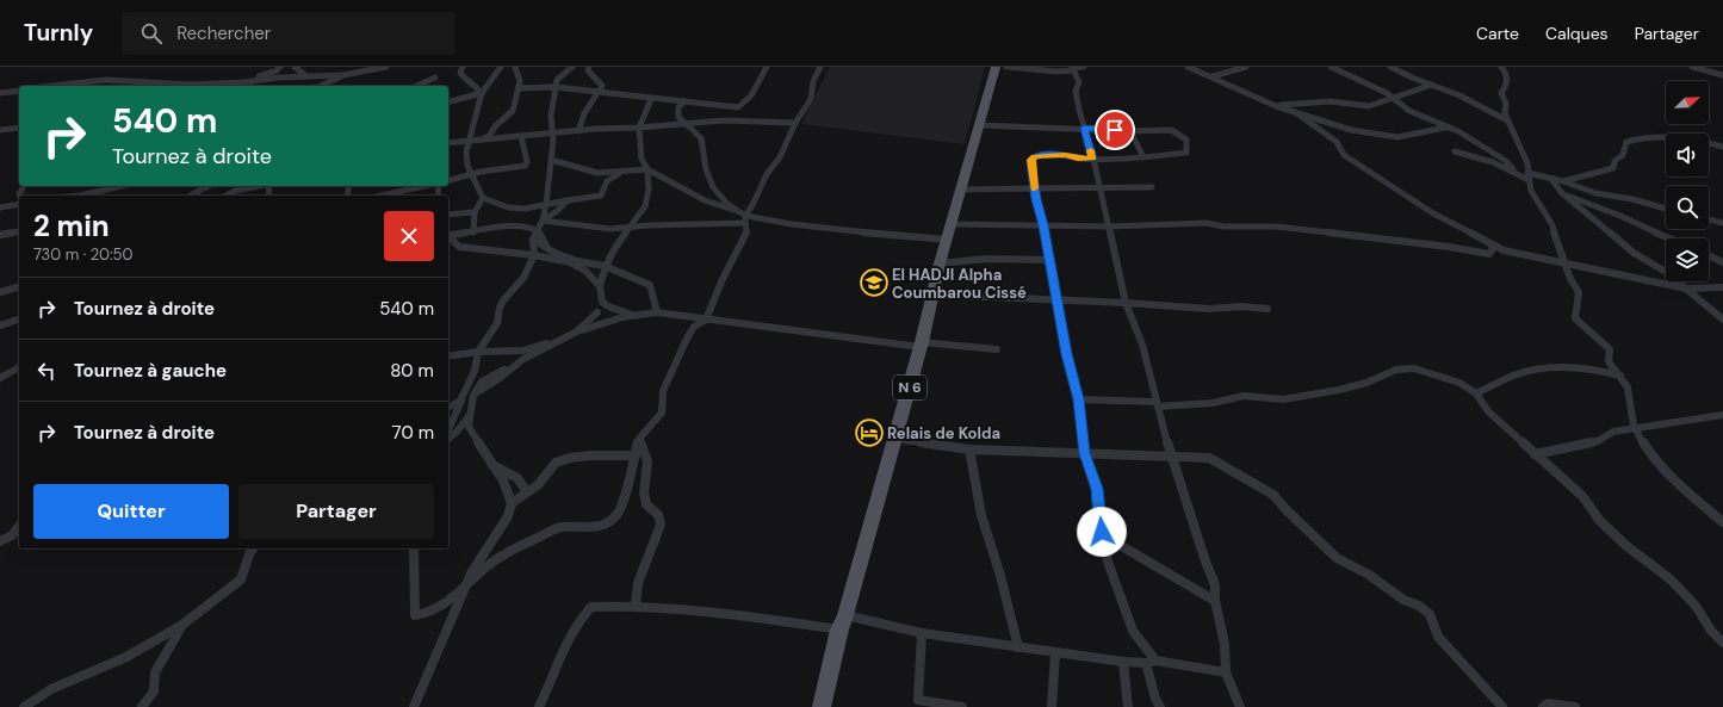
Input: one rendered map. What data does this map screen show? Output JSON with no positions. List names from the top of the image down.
{
  "streets": {
    "main road": ["N 6"]
  },
  "places": {
    "school or university": ["El HADJI Alpha Coumbarou Cissé"],
    "hotel": ["Relais de Kolda"]
  },
  "north": "top right",
  "page": {
    "header": "Turnly",
    "search": "Rechercher",
    "nav": ["Carte", "Calques", "Partager"],
    "turn": ["540 m", "Tournez à droite"],
    "heading": ["2 min", "730 m · 20:50"],
    "list": [
      {
        "name": "Tournez à droite",
        "value": "540 m"
      },
      {
        "name": "Tournez à gauche",
        "value": "80 m"
      },
      {
        "name": "Tournez à droite",
        "value": "70 m"
      }
    ],
    "buttons": ["Quitter", "Partager"]
  }
}
